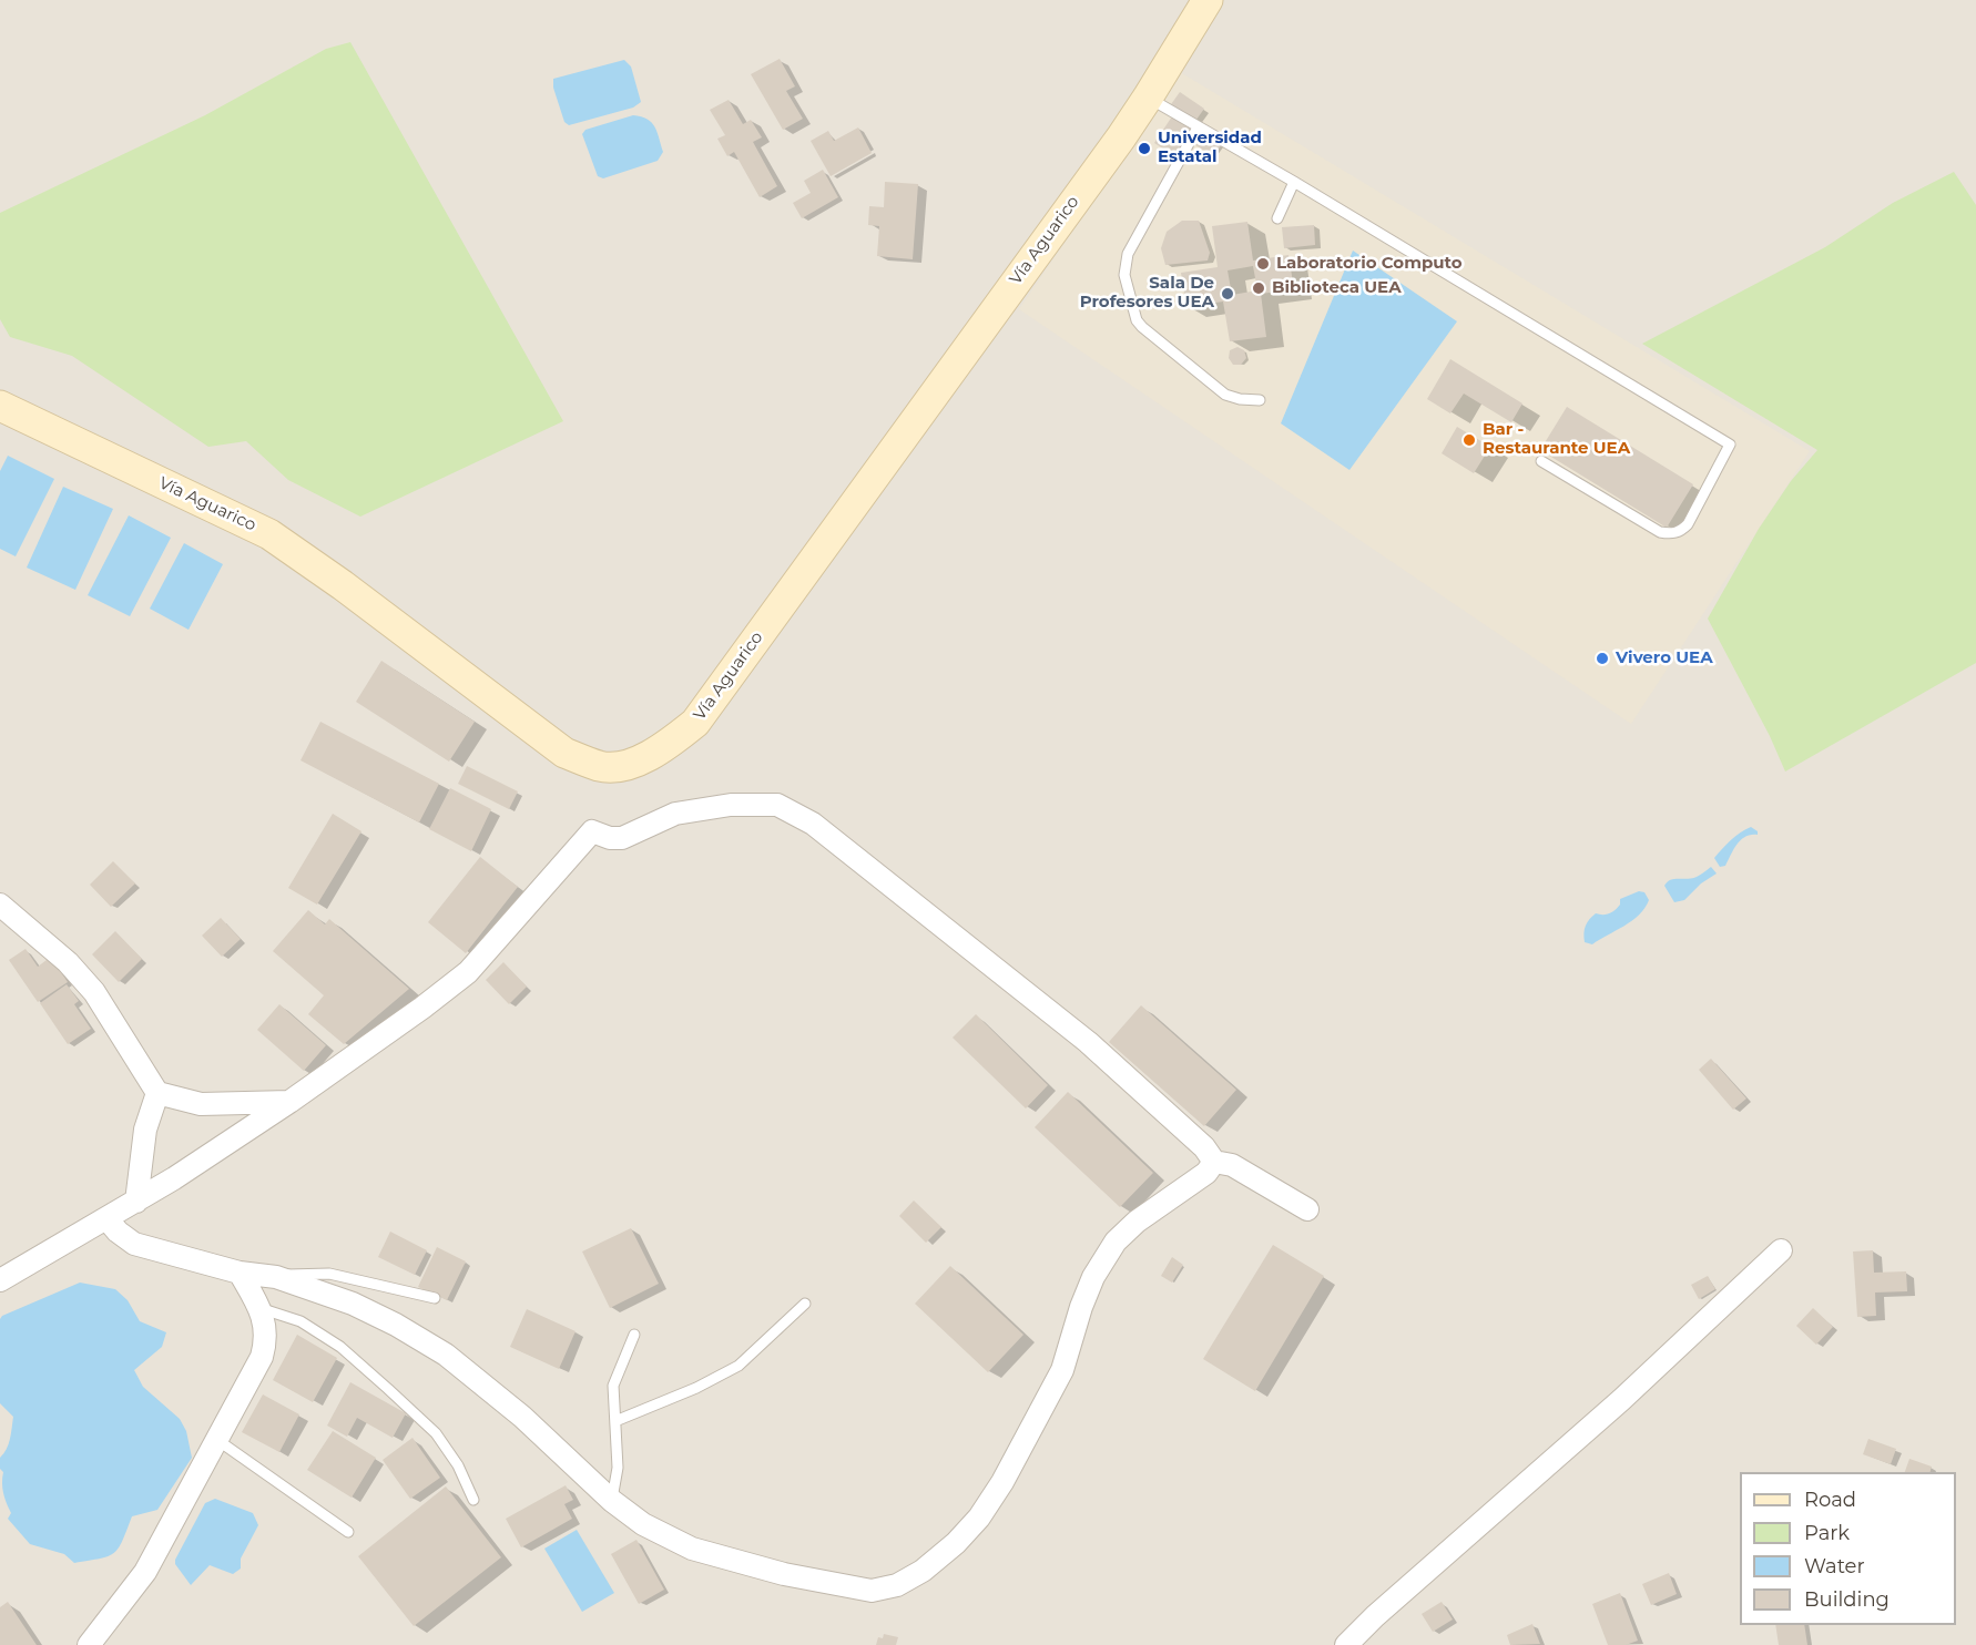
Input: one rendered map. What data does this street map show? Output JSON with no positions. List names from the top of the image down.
{
  "streets": {
    "street": ["Vía Aguarico"]
  },
  "places": [
    "Universidad Estatal",
    "Laboratorio Computo",
    "Biblioteca UEA",
    "Sala De Profesores UEA",
    "Bar - Restaurante UEA",
    "Vivero UEA"
  ],
  "legend": [
    "Road",
    "Park",
    "Water",
    "Building"
  ]
}
